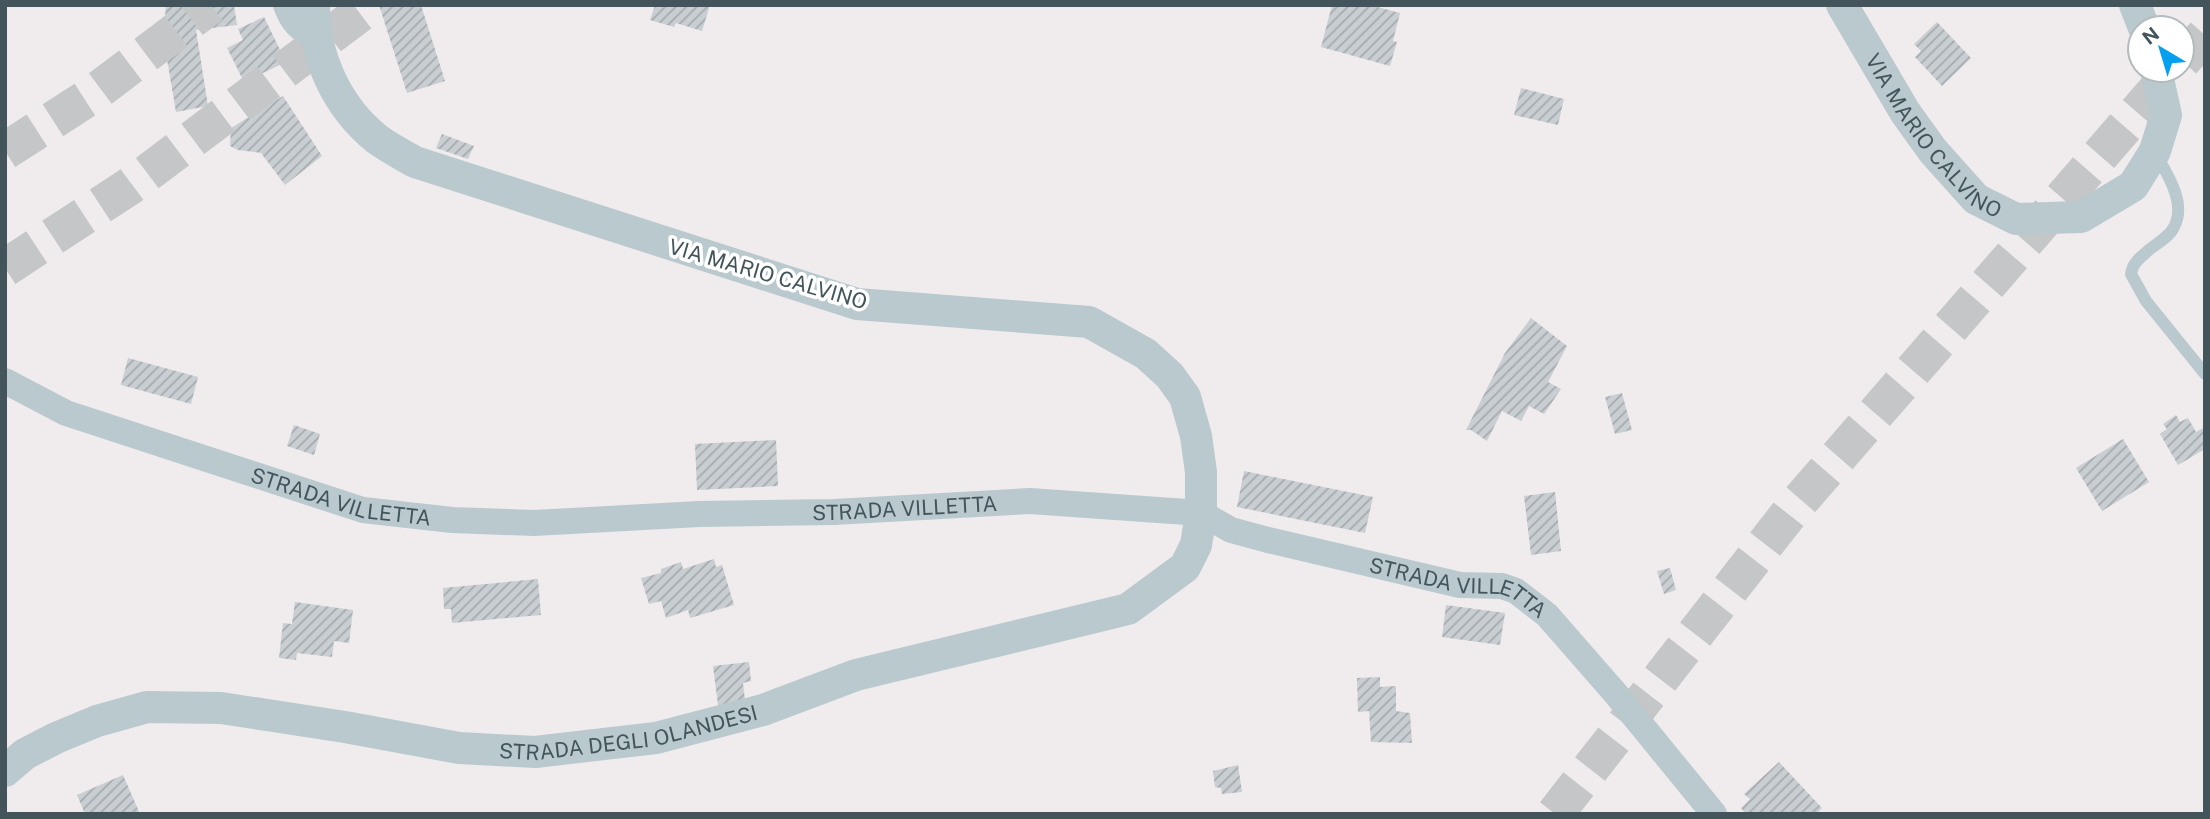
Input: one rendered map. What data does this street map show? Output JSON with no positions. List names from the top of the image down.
{
  "streets": {
    "street": ["VIA MARIO CALVINO", "STRADA VILLETTA", "STRADA DEGLI OLANDESI"]
  },
  "crossings": [
    ["VIA MARIO CALVINO", "STRADA VILLETTA"],
    ["VIA MARIO CALVINO", "STRADA DEGLI OLANDESI"],
    ["STRADA VILLETTA", "STRADA DEGLI OLANDESI"]
  ],
  "north": "top left"
}
